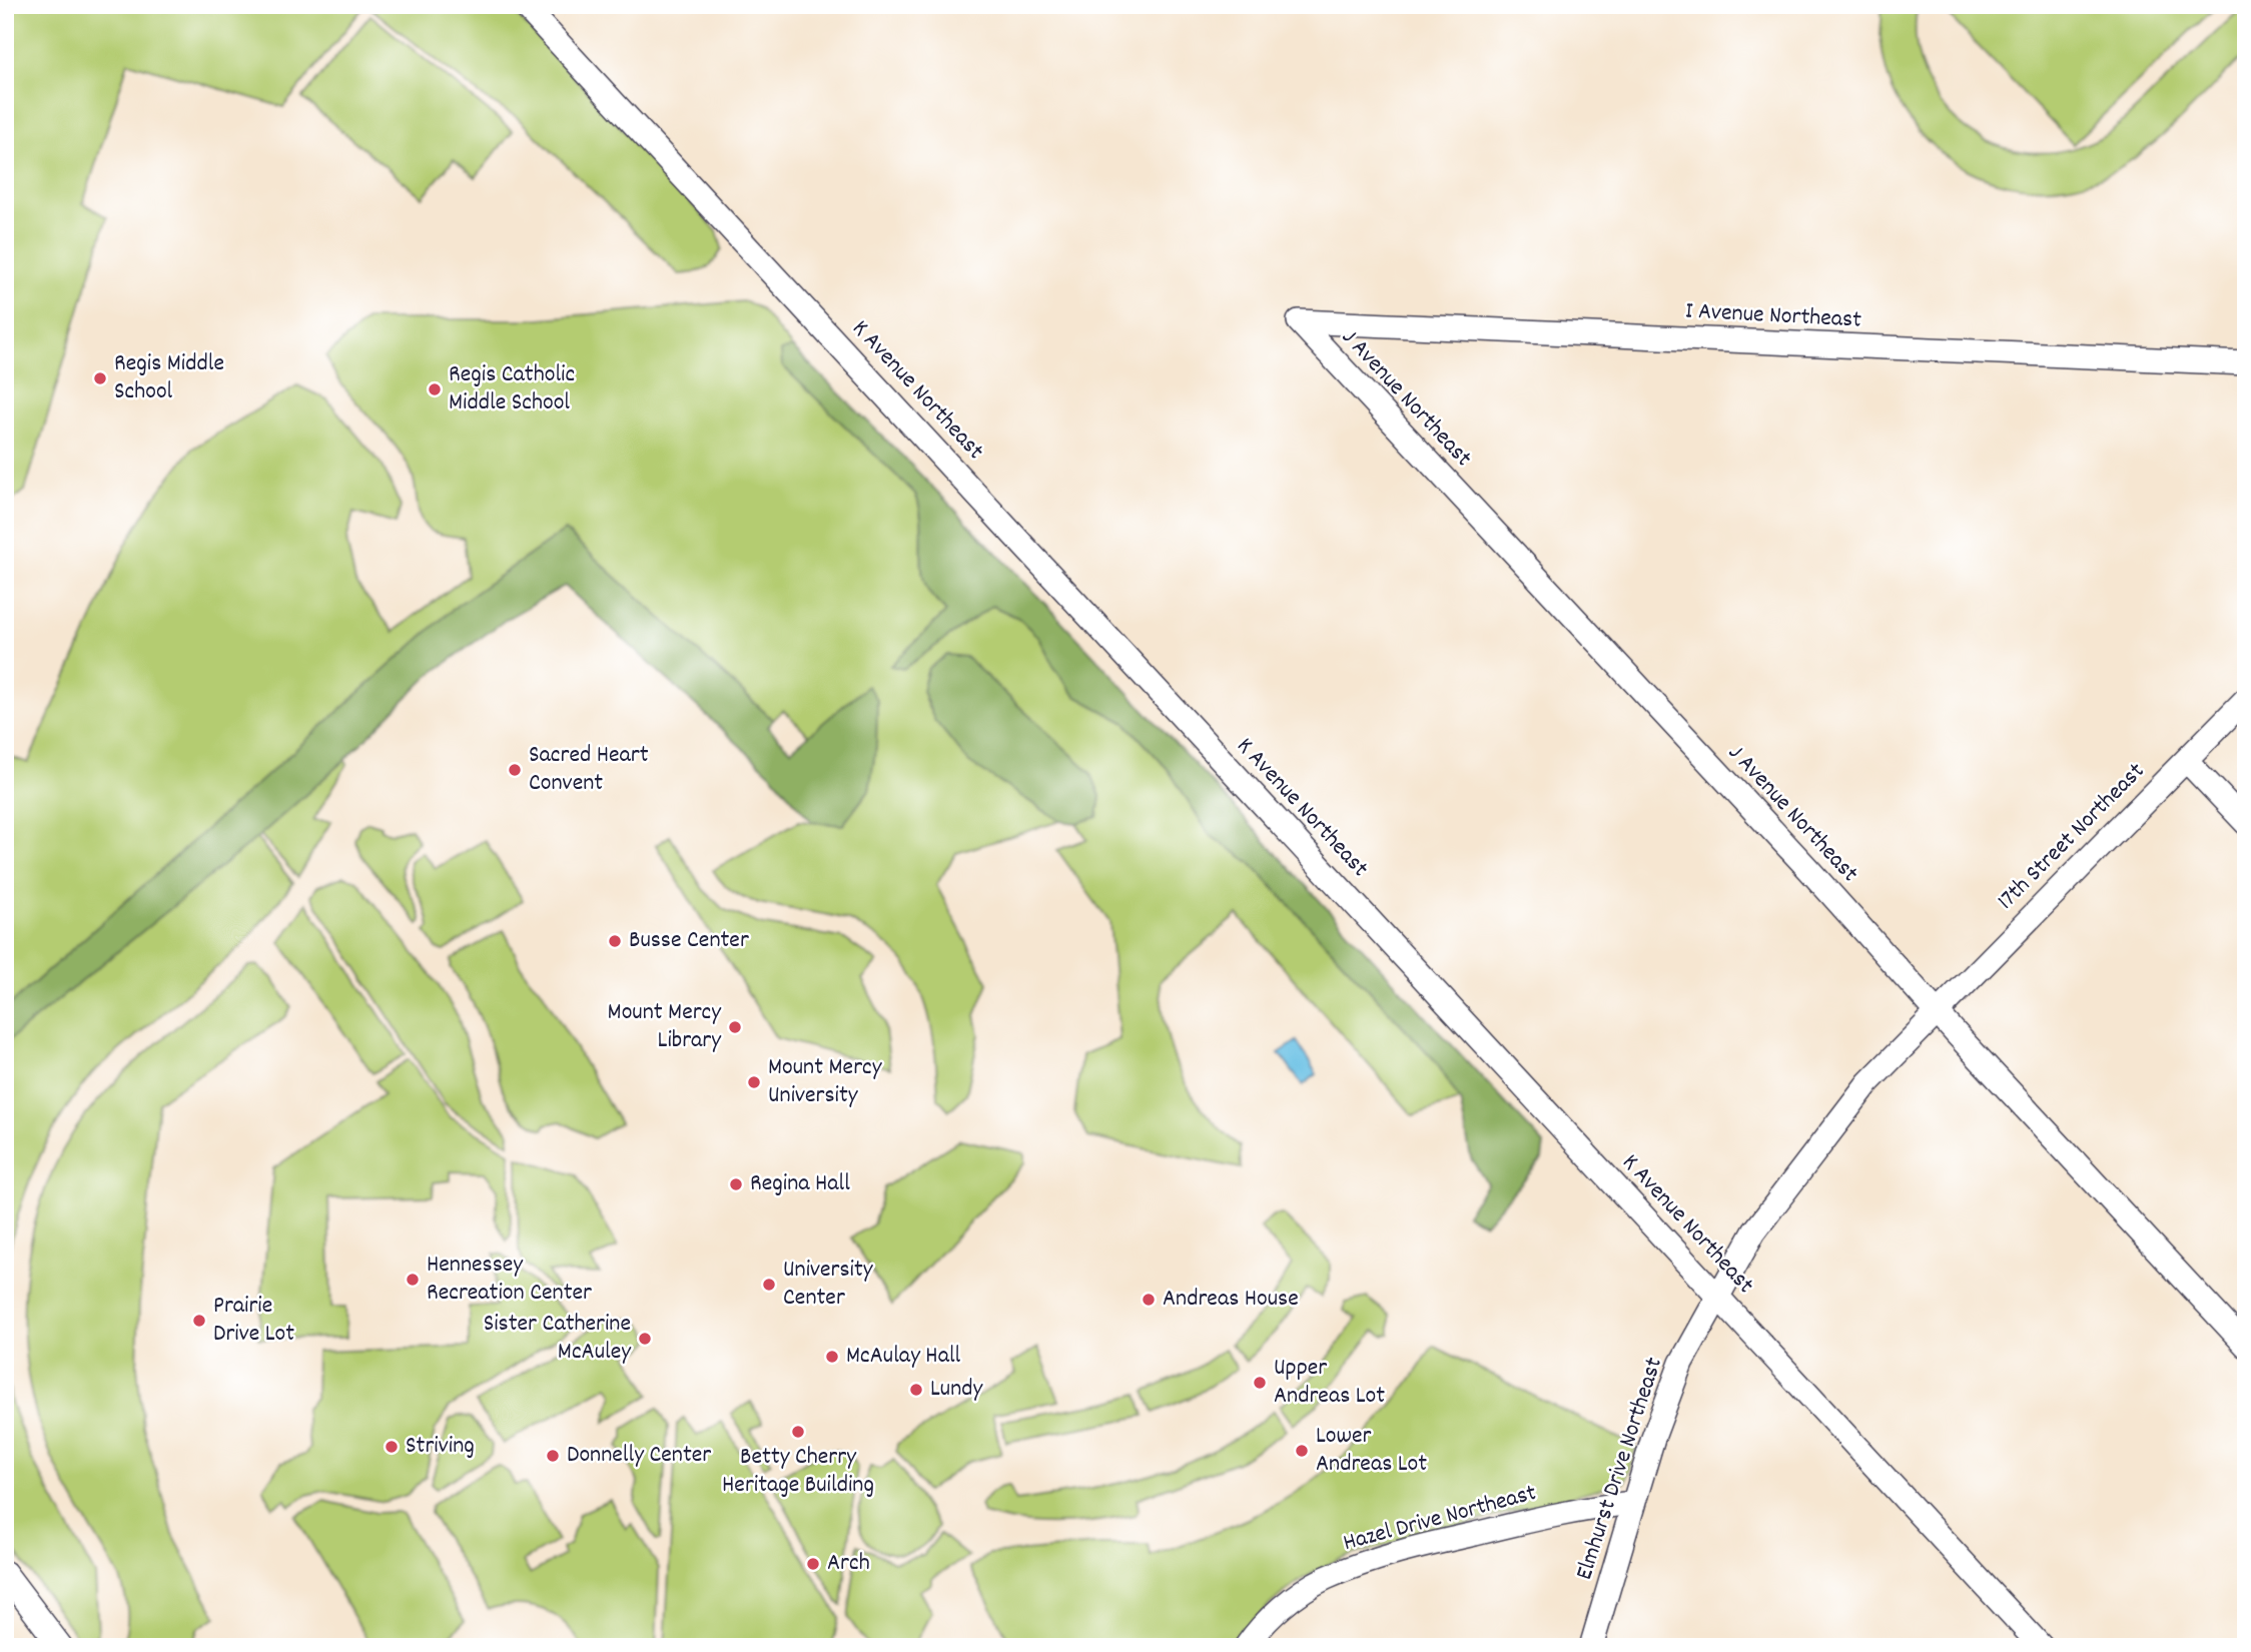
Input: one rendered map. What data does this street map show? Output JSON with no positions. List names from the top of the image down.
{
  "streets": {
    "street": [
      "I Avenue Northeast",
      "K Avenue Northeast",
      "J Avenue Northeast",
      "17th Street Northeast",
      "Elmhurst Drive Northeast",
      "Hazel Drive Northeast"
    ]
  },
  "crossings": [
    ["I Avenue Northeast", "J Avenue Northeast"],
    ["K Avenue Northeast", "Elmhurst Drive Northeast"],
    ["J Avenue Northeast", "17th Street Northeast"],
    ["J Avenue Northeast", "Elmhurst Drive Northeast"],
    ["17th Street Northeast", "Elmhurst Drive Northeast"],
    ["Elmhurst Drive Northeast", "Hazel Drive Northeast"]
  ],
  "places": [
    "Regis Middle School",
    "Regis Catholic Middle School",
    "Sacred Heart Convent",
    "Busse Center",
    "Mount Mercy Library",
    "Mount Mercy University",
    "Regina Hall",
    "Hennessey Recreation Center",
    "University Center",
    "Andreas House",
    "Prairie Drive Lot",
    "Sister Catherine McAuley",
    "McAulay Hall",
    "Upper Andreas Lot",
    "Lundy",
    "Betty Cherry Heritage Building",
    "Striving",
    "Lower Andreas Lot",
    "Donnelly Center",
    "Arch"
  ]
}
